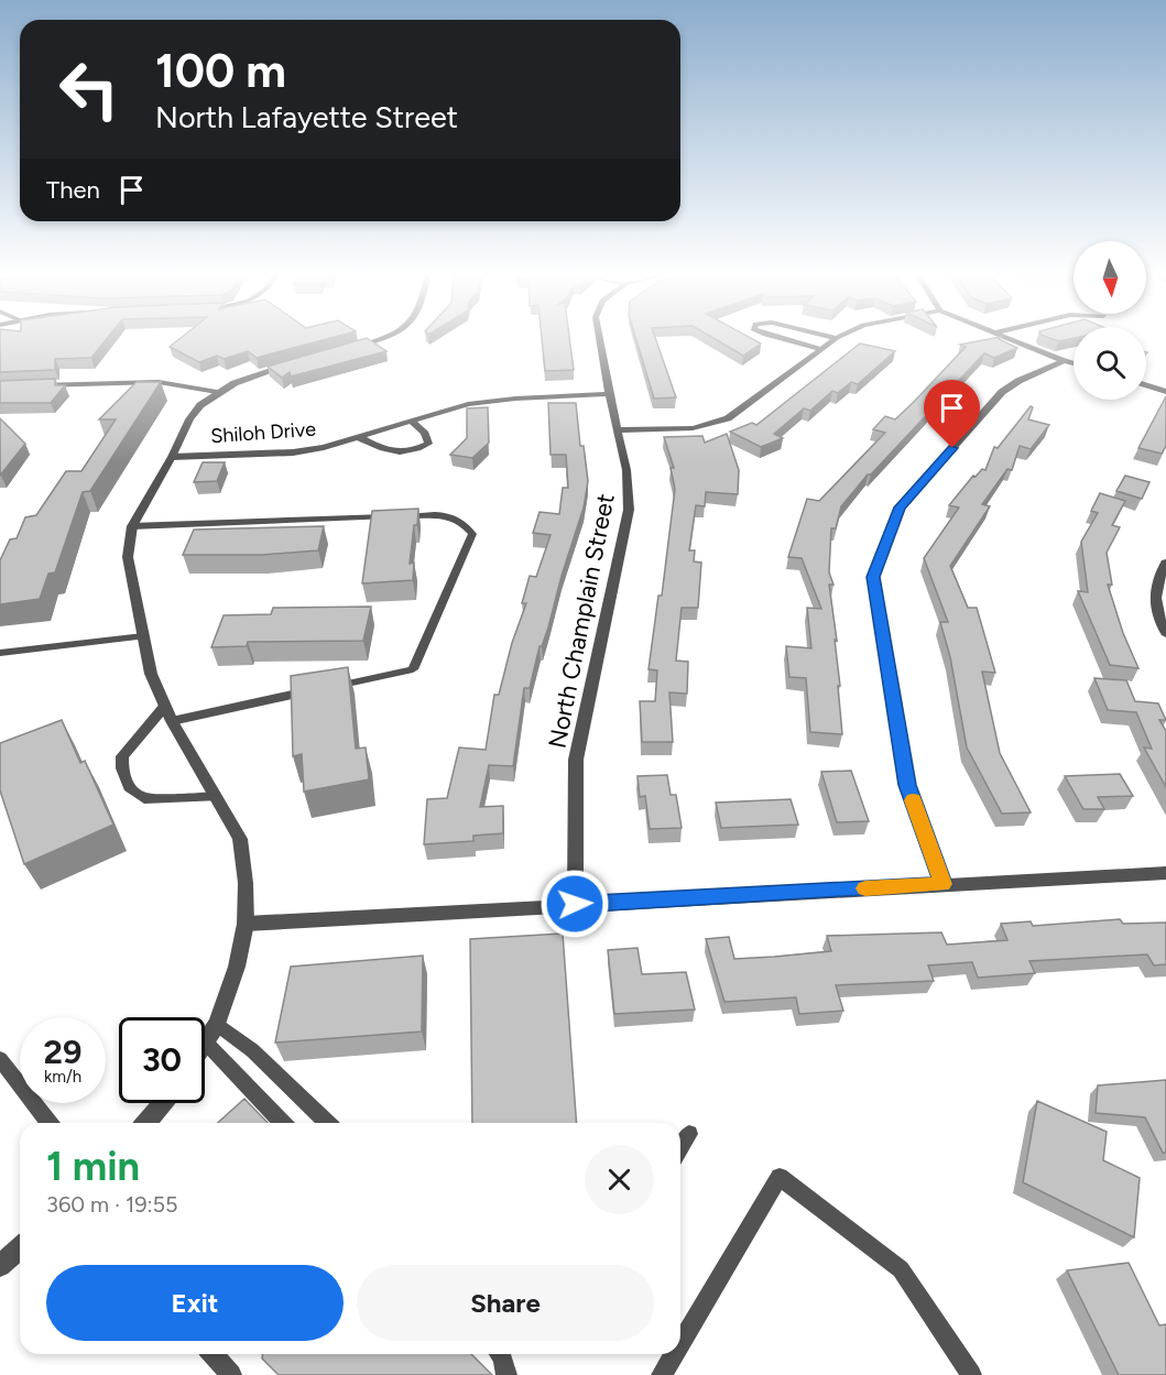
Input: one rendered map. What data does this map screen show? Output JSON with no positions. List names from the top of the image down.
{
  "streets": {
    "street": ["Shiloh Drive", "North Champlain Street"]
  },
  "crossings": [
    ["Shiloh Drive", "North Champlain Street"]
  ],
  "north": "bottom",
  "page": {
    "turn": ["100 m", "North Lafayette Street"],
    "then": "Then",
    "speed": "29 km/h",
    "limit": "30",
    "heading": ["1 min", "360 m · 19:55"],
    "buttons": ["Exit", "Share"]
  }
}
